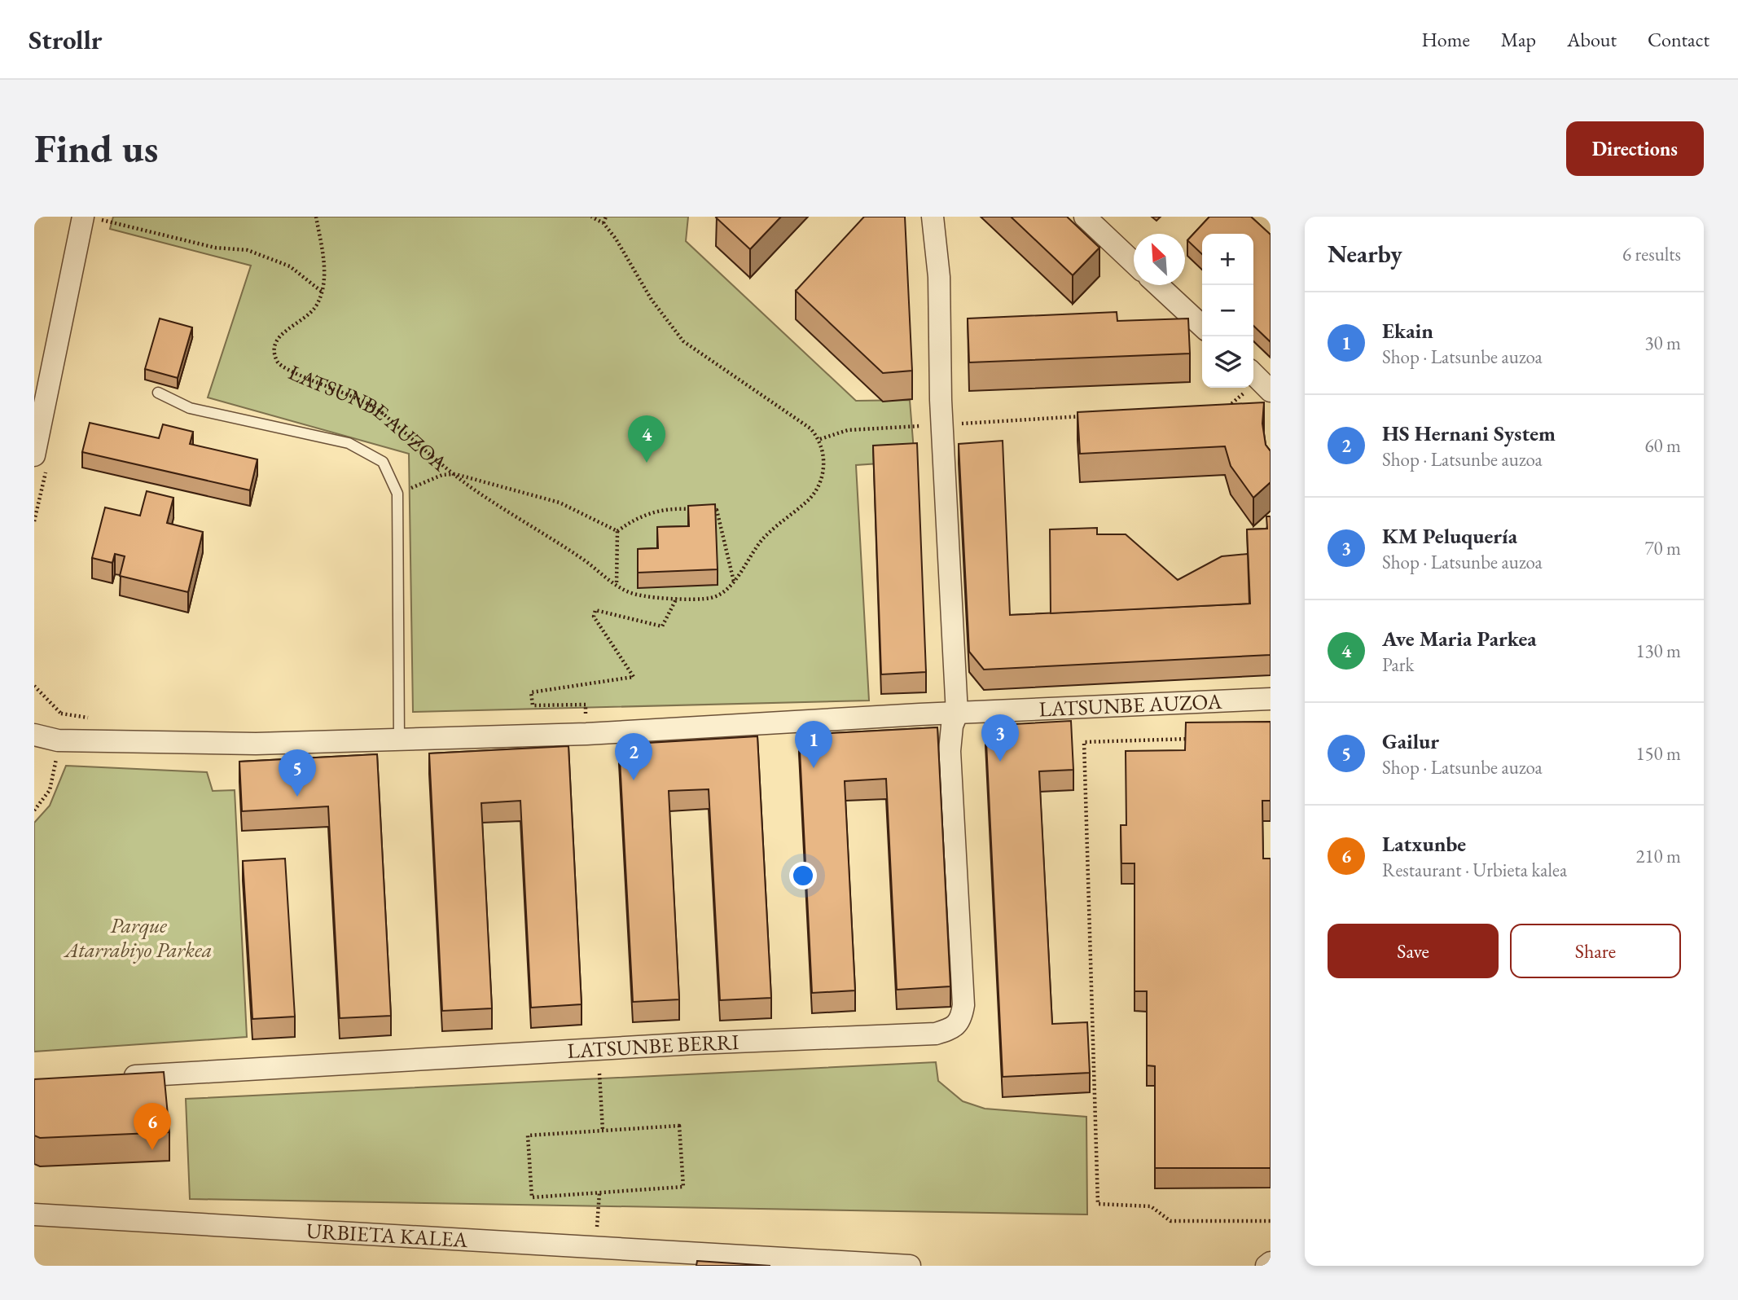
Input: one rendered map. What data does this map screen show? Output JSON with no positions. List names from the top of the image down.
{
  "streets": {
    "street": ["LATSUNBE AUZOA", "LATSUNBE BERRI", "URBIETA KALEA"]
  },
  "crossings": [
    ["LATSUNBE AUZOA", "LATSUNBE BERRI"]
  ],
  "parks": ["Parque Atarrabiyo Parkea"],
  "north": "top left",
  "page": {
    "header": "Strollr",
    "nav": [
      "Home",
      "Map",
      "About",
      "Contact"
    ],
    "buttons": [
      "Directions",
      ["Save", "Share"]
    ],
    "title": "Find us",
    "heading": ["Nearby", "6 results"],
    "map_buttons": ["+", "−"],
    "list": [
      {
        "mark": "1",
        "name": "Ekain",
        "note": "Shop · Latsunbe auzoa",
        "value": "30 m"
      },
      {
        "mark": "2",
        "name": "HS Hernani System",
        "note": "Shop · Latsunbe auzoa",
        "value": "60 m"
      },
      {
        "mark": "3",
        "name": "KM Peluquería",
        "note": "Shop · Latsunbe auzoa",
        "value": "70 m"
      },
      {
        "mark": "4",
        "name": "Ave Maria Parkea",
        "note": "Park",
        "value": "130 m"
      },
      {
        "mark": "5",
        "name": "Gailur",
        "note": "Shop · Latsunbe auzoa",
        "value": "150 m"
      },
      {
        "mark": "6",
        "name": "Latxunbe",
        "note": "Restaurant · Urbieta kalea",
        "value": "210 m"
      }
    ],
    "pins": [
      "4",
      "3",
      "1",
      "2",
      "5",
      "6"
    ]
  }
}
